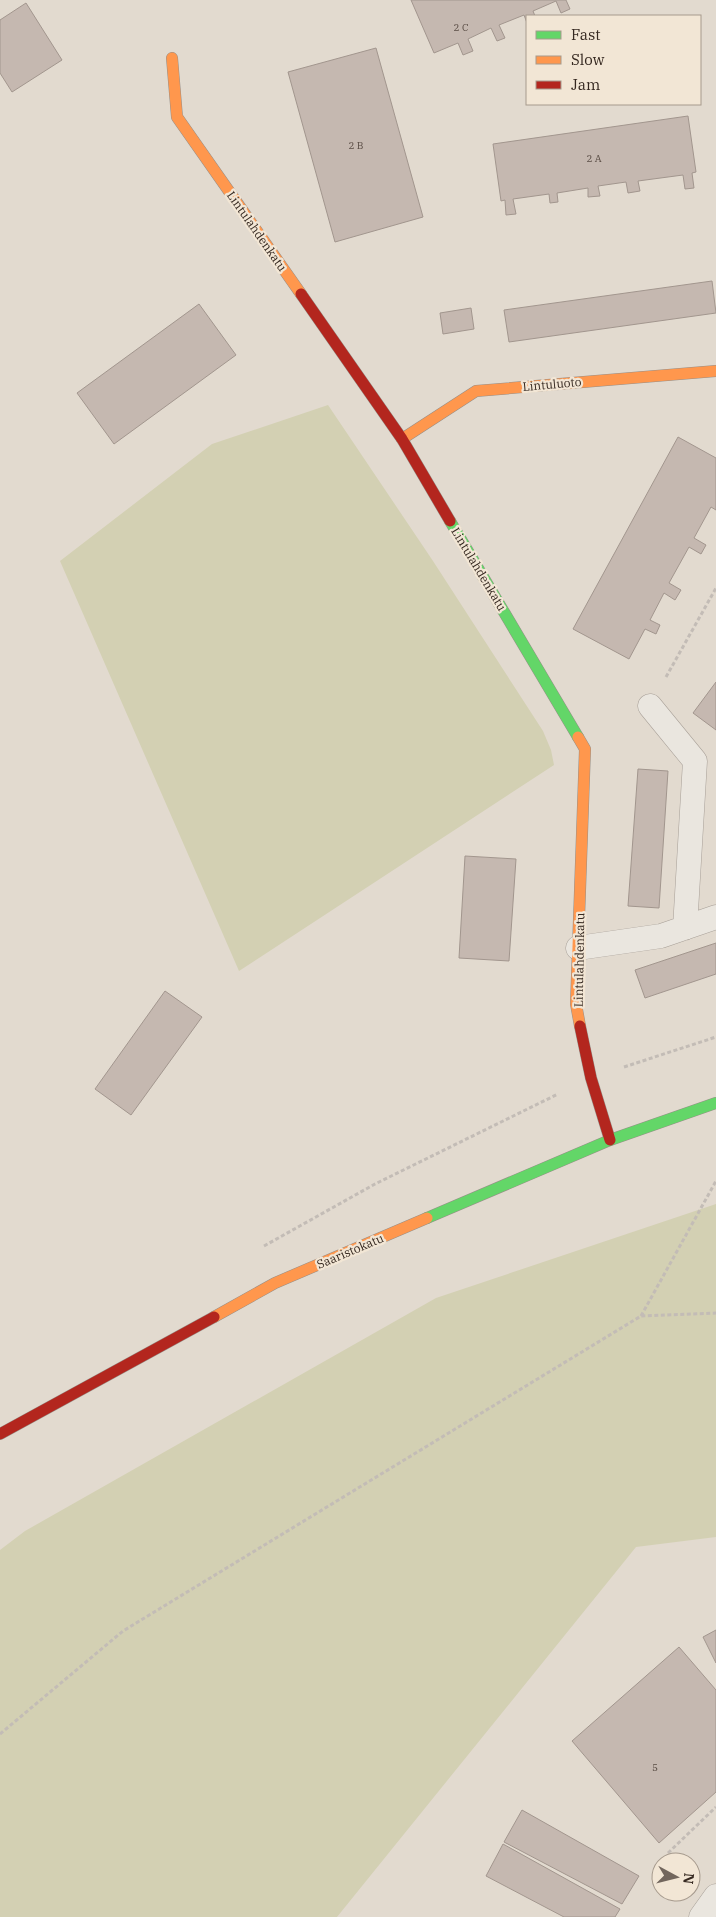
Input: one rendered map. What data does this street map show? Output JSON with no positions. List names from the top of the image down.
{
  "streets": {
    "street": ["Lintulahdenkatu", "Lintuluoto", "Saaristokatu"]
  },
  "crossings": [
    ["Lintulahdenkatu", "Lintuluoto"],
    ["Lintulahdenkatu", "Saaristokatu"]
  ],
  "house_numbers": [
    "2 C",
    "2 B",
    "2 A",
    "5"
  ],
  "legend": ["Fast", "Slow", "Jam"],
  "north": "right"
}
